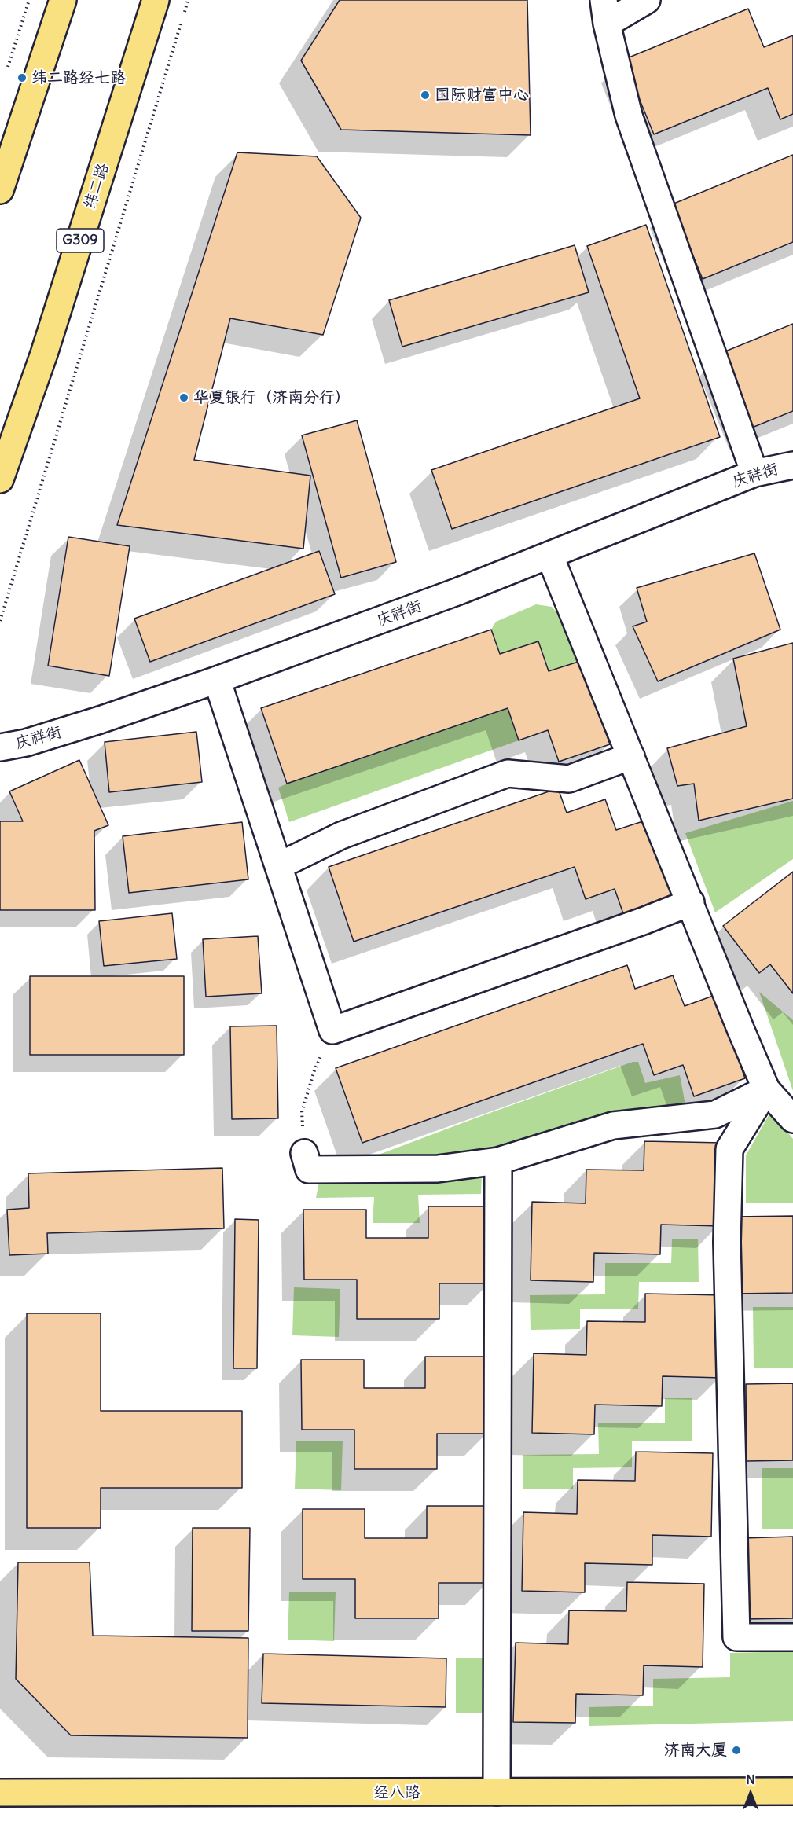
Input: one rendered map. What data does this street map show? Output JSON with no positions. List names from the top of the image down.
{
  "streets": {
    "main road": ["纬二路", "G309", "经八路"],
    "street": ["庆祥街"]
  },
  "places": [
    "纬二路经七路",
    "国际财富中心",
    "华夏银行（济南分行）",
    "济南大厦"
  ],
  "north": "top"
}
